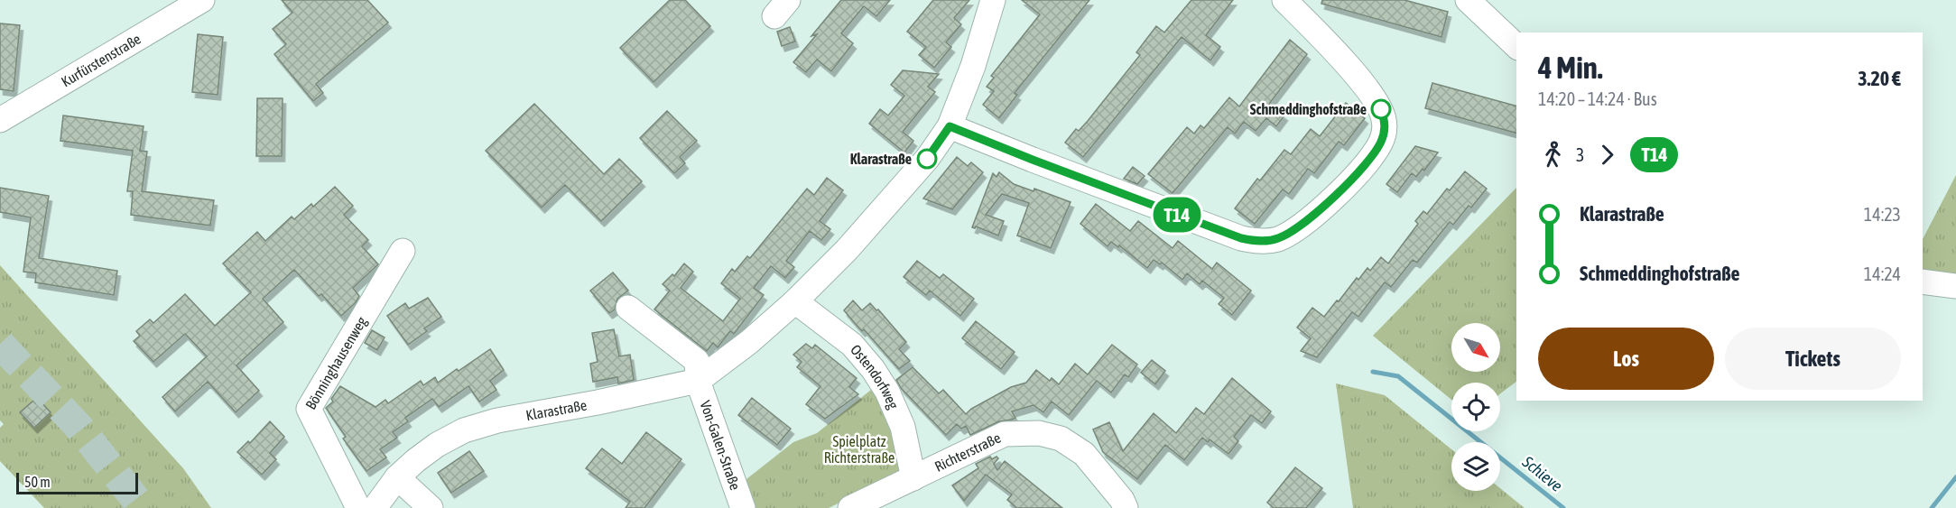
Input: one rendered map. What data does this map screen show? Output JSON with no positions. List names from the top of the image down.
{
  "streets": {
    "street": [
      "Kurfürstenstraße",
      "Bönninghausenweg",
      "Ostendorfweg",
      "Klarastraße",
      "Von-Galen-Straße",
      "Richterstraße"
    ]
  },
  "crossings": [
    ["Ostendorfweg", "Klarastraße"],
    ["Ostendorfweg", "Richterstraße"],
    ["Klarastraße", "Von-Galen-Straße"]
  ],
  "water": ["Schieve"],
  "parks": ["Spielplatz Richterstraße"],
  "places": ["Schmeddinghofstraße", "Klarastraße"],
  "lines": ["bus line T14"],
  "scale_bar": "50 m",
  "north": "bottom right",
  "page": {
    "on_map": "T14",
    "heading": ["4 Min.", "14:20 – 14:24 · Bus", "3.20 €"],
    "legs": ["3", "T14"],
    "list": [
      {
        "name": "Klarastraße",
        "value": "14:23"
      },
      {
        "name": "Schmeddinghofstraße",
        "value": "14:24"
      }
    ],
    "buttons": ["Los", "Tickets"],
    "scale": "50 m"
  }
}
